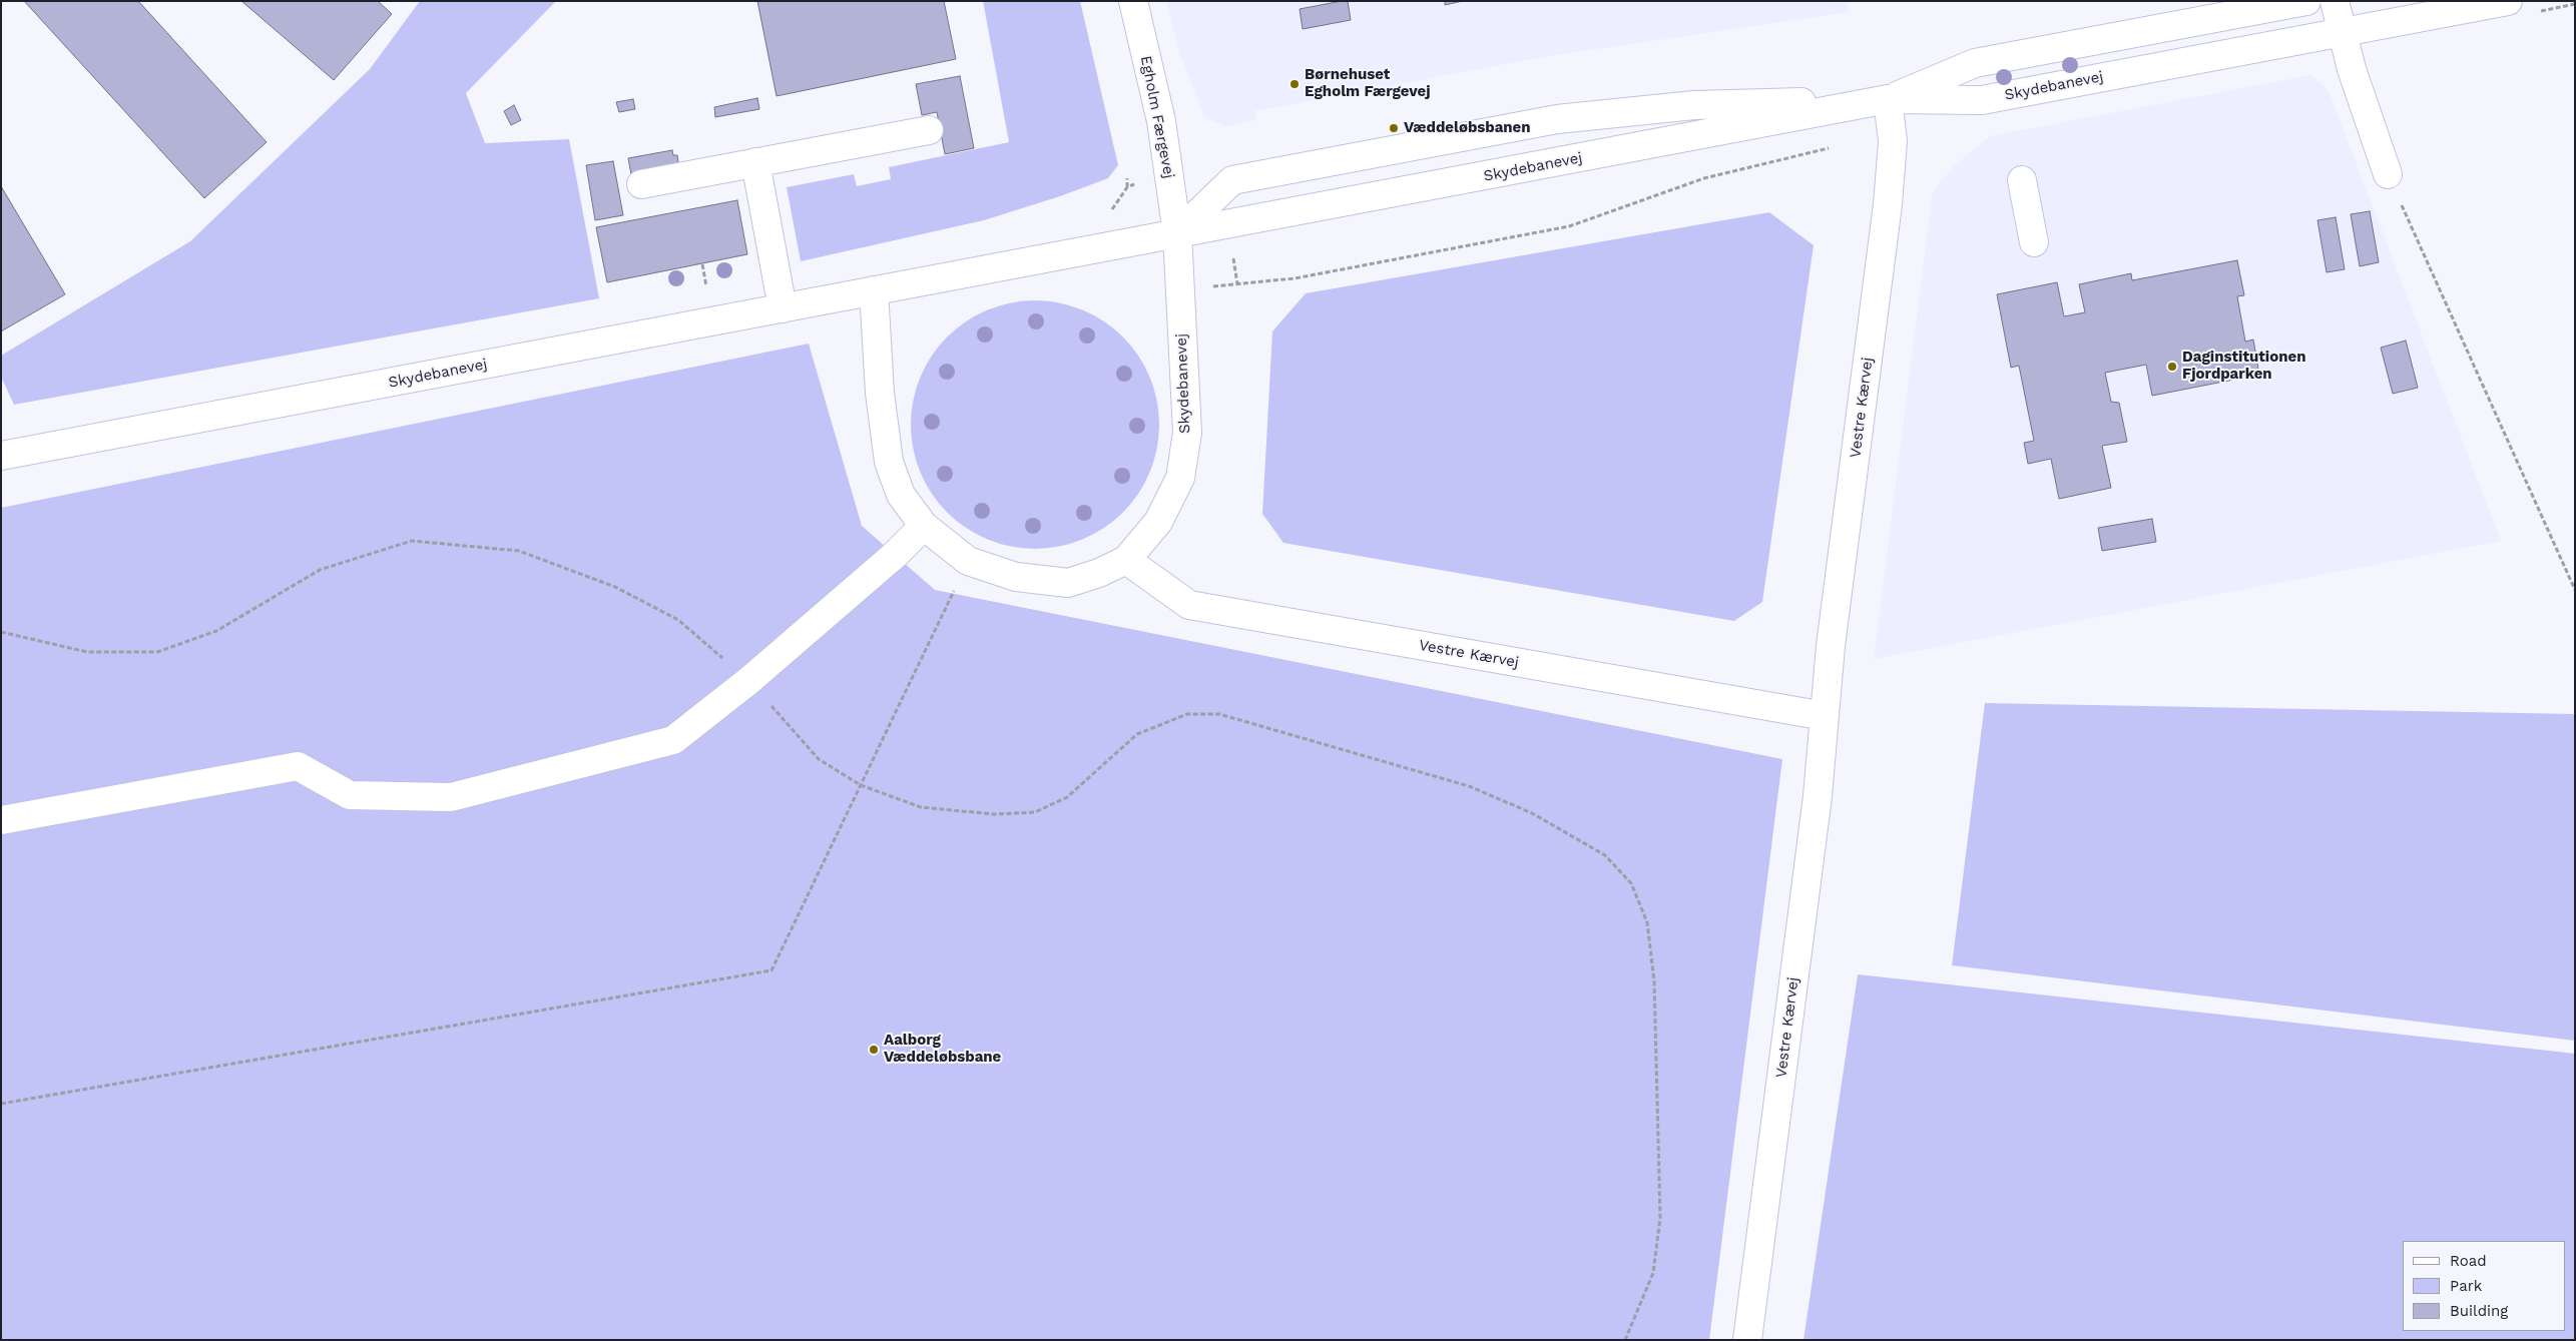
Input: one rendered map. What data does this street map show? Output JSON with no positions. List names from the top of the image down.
{
  "streets": {
    "street": ["Skydebanevej", "Egholm Færgevej", "Vestre Kærvej"]
  },
  "crossings": [
    ["Skydebanevej", "Egholm Færgevej"],
    ["Skydebanevej", "Vestre Kærvej"]
  ],
  "places": [
    "Børnehuset Egholm Færgevej",
    "Væddeløbsbanen",
    "Daginstitutionen Fjordparken",
    "Aalborg Væddeløbsbane"
  ],
  "legend": ["Road", "Park", "Building"]
}
